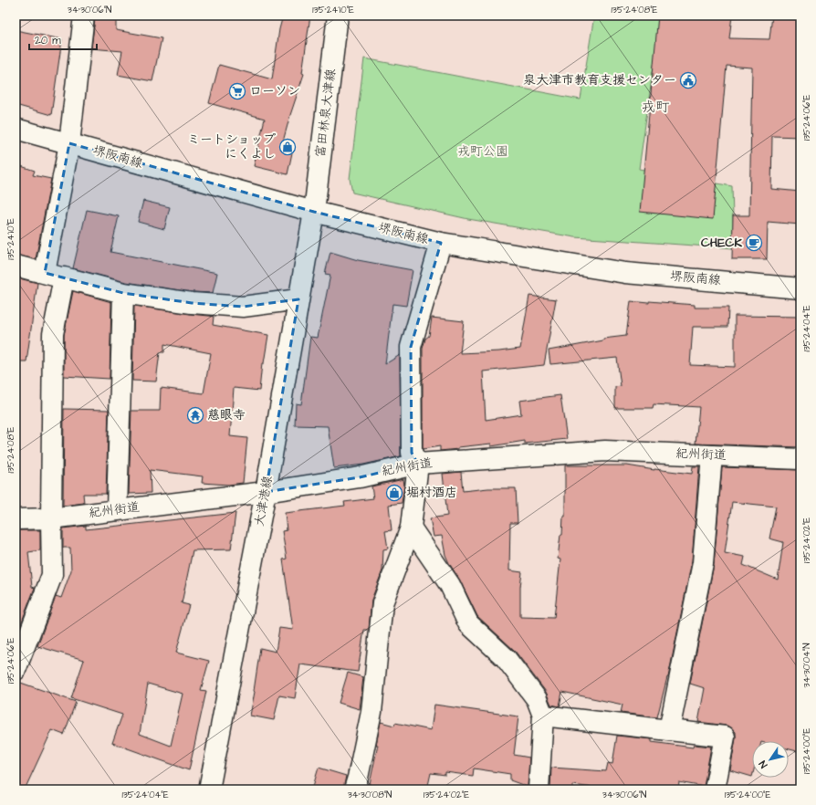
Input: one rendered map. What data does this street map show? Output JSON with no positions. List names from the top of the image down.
{
  "streets": {
    "street": [
      "富田林泉大津線",
      "堺阪南線",
      "紀州街道",
      "大津港線"
    ]
  },
  "crossings": [
    ["富田林泉大津線", "堺阪南線"],
    ["富田林泉大津線", "大津港線"],
    ["堺阪南線", "大津港線"],
    ["紀州街道", "大津港線"]
  ],
  "districts": ["戎町"],
  "parks": ["戎町公園"],
  "places": {
    "public building": ["泉大津市教育支援センター"],
    "supermarket": ["ローソン"],
    "shop": ["ミートショップ にくよし", "堀村酒店"],
    "cafe": ["CHECK"],
    "temple": ["慈眼寺"]
  },
  "scale_bar": "20 m",
  "north": "bottom left",
  "coordinates": [
    "34°30'06\"N",
    "135°24'10\"E",
    "135°24'08\"E",
    "135°24'06\"E",
    "135°24'04\"E",
    "135°24'02\"E",
    "34°30'04\"N",
    "135°24'00\"E",
    "34°30'08\"N"
  ]
}
